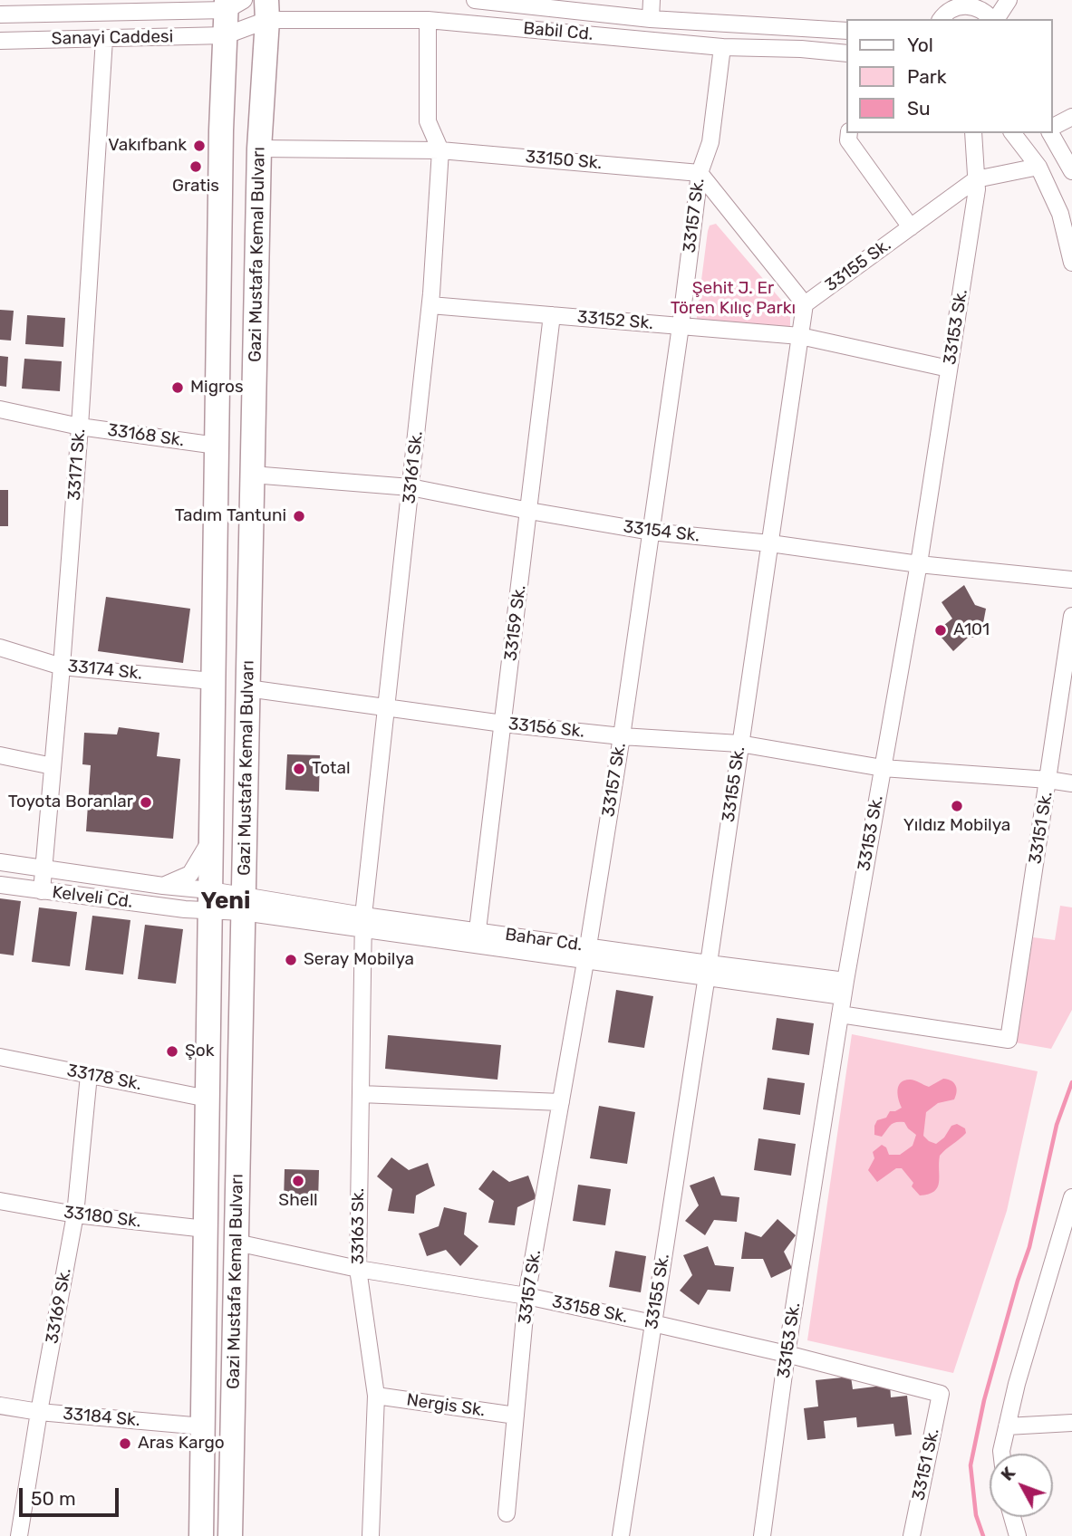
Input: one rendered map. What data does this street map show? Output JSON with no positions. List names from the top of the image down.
{
  "streets": {
    "highway": ["Gazi Mustafa Kemal Bulvarı"],
    "street": [
      "Babil Cd.",
      "Sanayi Caddesi",
      "33150 Sk.",
      "33157 Sk.",
      "33155 Sk.",
      "33152 Sk.",
      "33153 Sk.",
      "33168 Sk.",
      "33171 Sk.",
      "33161 Sk.",
      "33154 Sk.",
      "33159 Sk.",
      "33174 Sk.",
      "33156 Sk.",
      "33151 Sk.",
      "Kelveli Cd.",
      "Bahar Cd.",
      "33178 Sk.",
      "33180 Sk.",
      "33163 Sk.",
      "33169 Sk.",
      "33158 Sk.",
      "Nergis Sk.",
      "33184 Sk."
    ]
  },
  "crossings": [
    ["Babil Cd.", "33157 Sk."],
    ["Babil Cd.", "Gazi Mustafa Kemal Bulvarı"],
    ["Babil Cd.", "33161 Sk."],
    ["Sanayi Caddesi", "Gazi Mustafa Kemal Bulvarı"],
    ["Sanayi Caddesi", "33171 Sk."],
    ["33150 Sk.", "33157 Sk."],
    ["33150 Sk.", "Gazi Mustafa Kemal Bulvarı"],
    ["33150 Sk.", "33161 Sk."],
    ["33157 Sk.", "33152 Sk."],
    ["33157 Sk.", "33154 Sk."],
    ["33157 Sk.", "33156 Sk."],
    ["33157 Sk.", "Bahar Cd."],
    ["33157 Sk.", "33158 Sk."],
    ["33157 Sk.", "Nergis Sk."],
    ["Gazi Mustafa Kemal Bulvarı", "33168 Sk."],
    ["Gazi Mustafa Kemal Bulvarı", "33154 Sk."],
    ["Gazi Mustafa Kemal Bulvarı", "33174 Sk."],
    ["Gazi Mustafa Kemal Bulvarı", "33156 Sk."],
    ["Gazi Mustafa Kemal Bulvarı", "Kelveli Cd."],
    ["Gazi Mustafa Kemal Bulvarı", "Bahar Cd."],
    ["Gazi Mustafa Kemal Bulvarı", "33178 Sk."],
    ["Gazi Mustafa Kemal Bulvarı", "33180 Sk."],
    ["Gazi Mustafa Kemal Bulvarı", "33158 Sk."],
    ["Gazi Mustafa Kemal Bulvarı", "33184 Sk."],
    ["33155 Sk.", "33152 Sk."],
    ["33155 Sk.", "33153 Sk."],
    ["33155 Sk.", "33154 Sk."],
    ["33155 Sk.", "33156 Sk."],
    ["33155 Sk.", "Bahar Cd."],
    ["33155 Sk.", "33158 Sk."],
    ["33152 Sk.", "33153 Sk."],
    ["33152 Sk.", "33161 Sk."],
    ["33152 Sk.", "33159 Sk."],
    ["33153 Sk.", "33154 Sk."],
    ["33153 Sk.", "33156 Sk."],
    ["33153 Sk.", "33151 Sk."],
    ["33153 Sk.", "Bahar Cd."],
    ["33153 Sk.", "33158 Sk."],
    ["33168 Sk.", "33171 Sk."],
    ["33171 Sk.", "33174 Sk."],
    ["33171 Sk.", "Kelveli Cd."],
    ["33161 Sk.", "33154 Sk."],
    ["33161 Sk.", "33156 Sk."],
    ["33161 Sk.", "Bahar Cd."],
    ["33161 Sk.", "33163 Sk."],
    ["33154 Sk.", "33159 Sk."],
    ["33159 Sk.", "33156 Sk."],
    ["33159 Sk.", "Bahar Cd."],
    ["33156 Sk.", "33151 Sk."],
    ["33151 Sk.", "33158 Sk."],
    ["Kelveli Cd.", "Bahar Cd."],
    ["Bahar Cd.", "33163 Sk."],
    ["33178 Sk.", "33169 Sk."],
    ["33180 Sk.", "33169 Sk."],
    ["33163 Sk.", "33158 Sk."],
    ["33163 Sk.", "Nergis Sk."],
    ["33169 Sk.", "33184 Sk."]
  ],
  "districts": ["Yeni"],
  "parks": ["Şehit J. Er Tören Kılıç Parkı"],
  "places": [
    "Vakıfbank",
    "Gratis",
    "Migros",
    "Tadım Tantuni",
    "A101",
    "Total",
    "Toyota Boranlar",
    "Yıldız Mobilya",
    "Seray Mobilya",
    "Şok",
    "Shell",
    "Aras Kargo"
  ],
  "legend": ["Yol", "Park", "Su"],
  "scale_bar": "50 m",
  "north": "top left"
}
